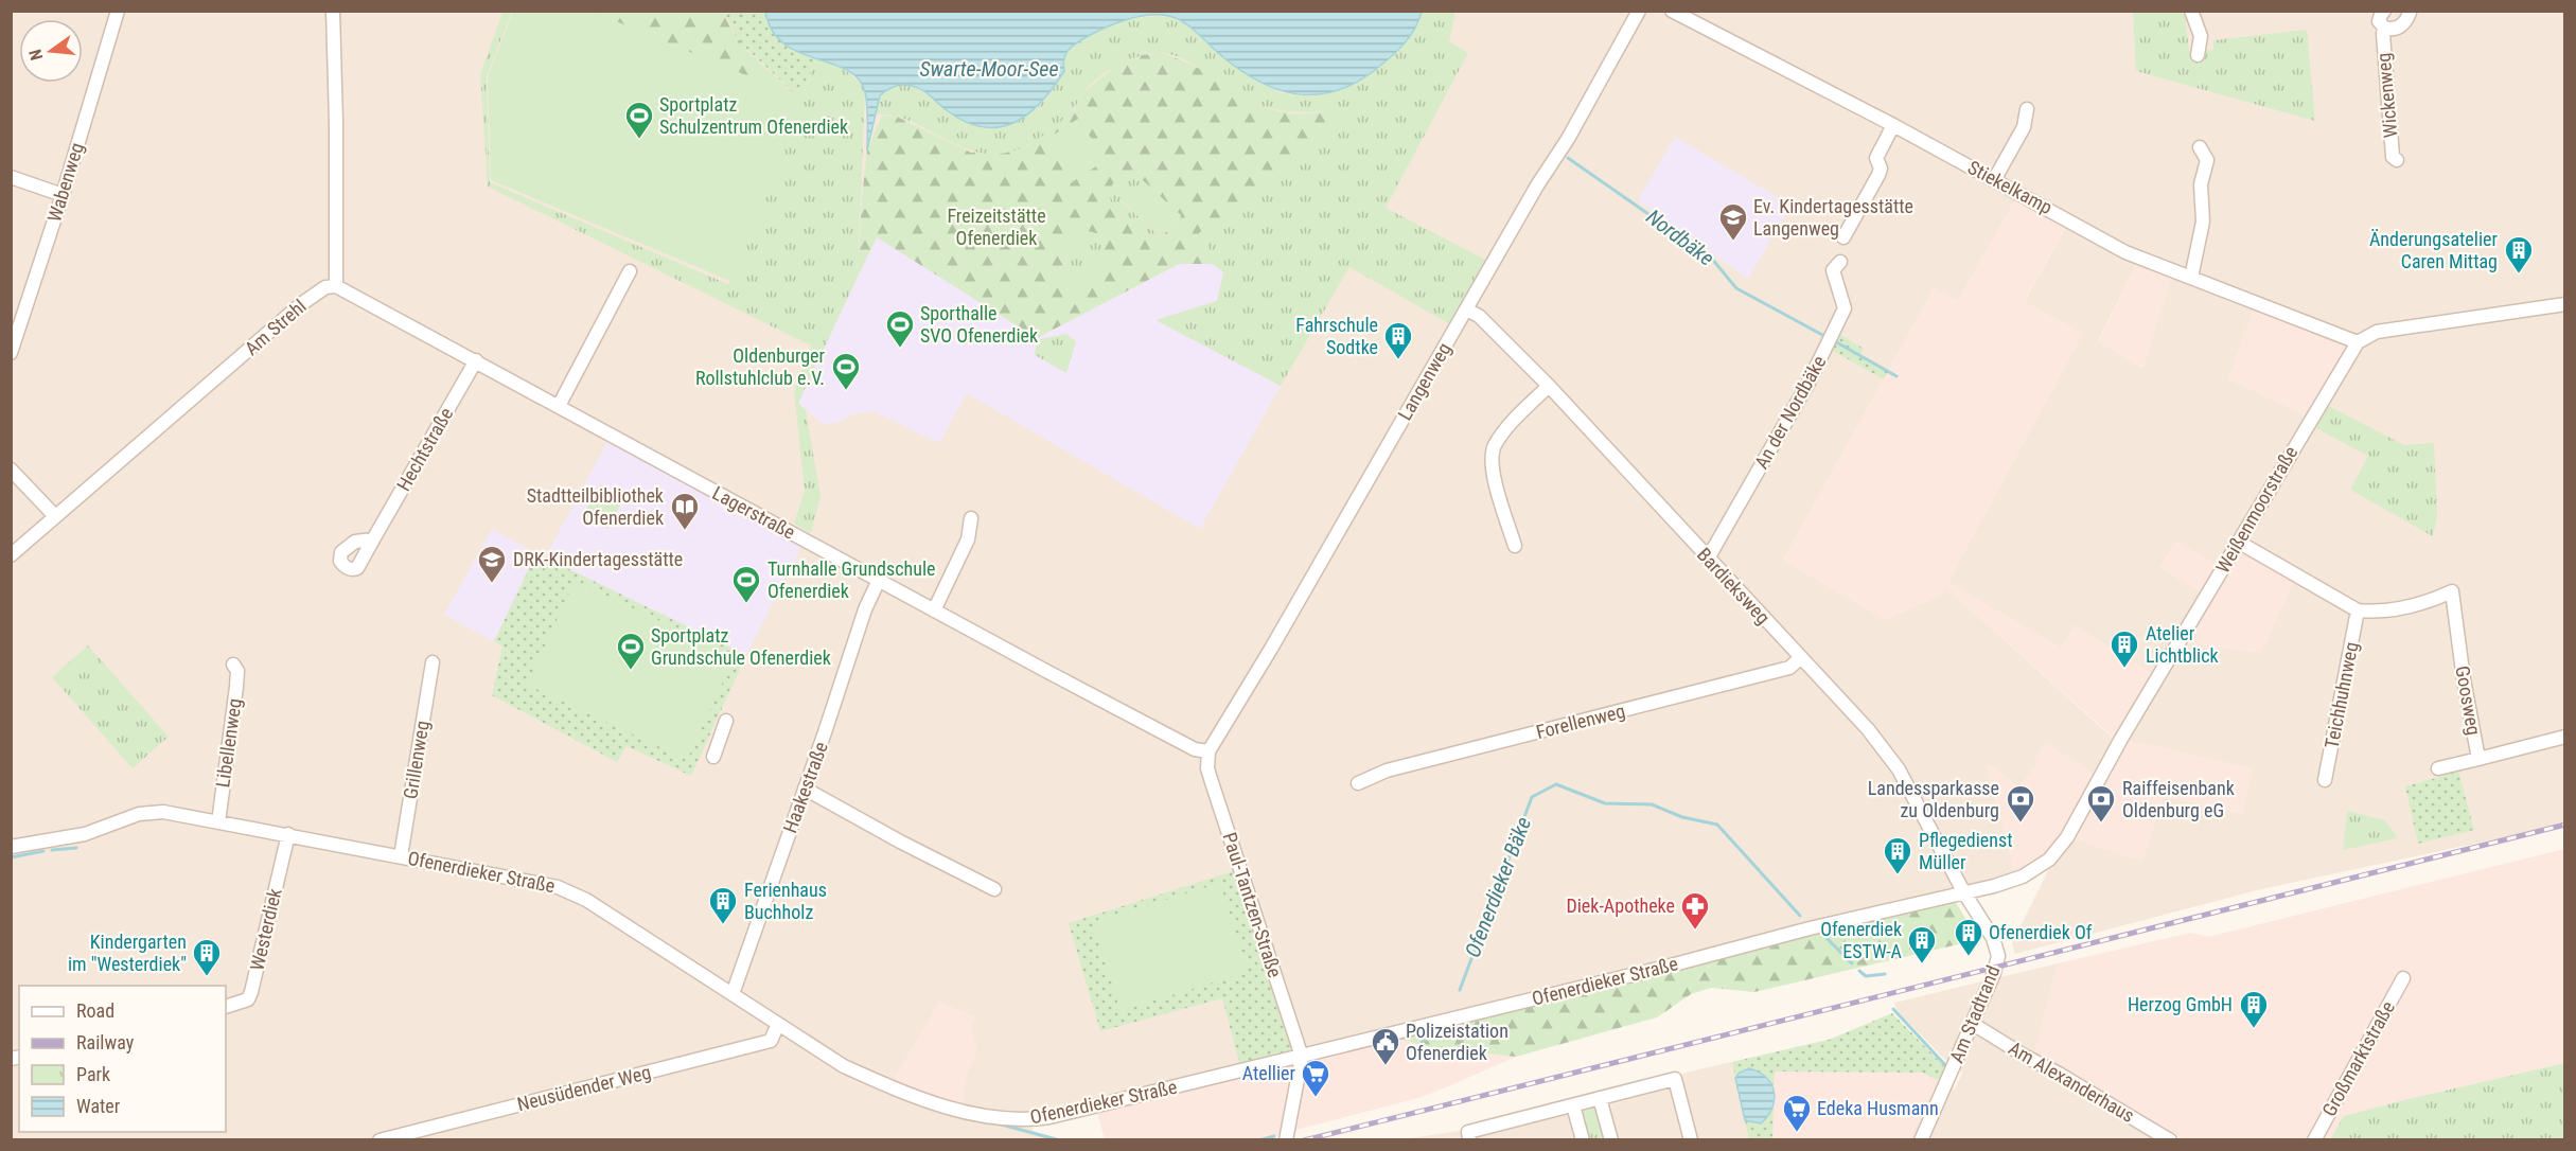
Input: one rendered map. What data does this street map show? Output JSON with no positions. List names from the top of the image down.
{
  "streets": {
    "street": [
      "Wickenweg",
      "Wabenweg",
      "Stiekelkamp",
      "Am Strehl",
      "Langenweg",
      "An der Nordbäke",
      "Hechtstraße",
      "Weißenmoorstraße",
      "Lagerstraße",
      "Bardieksweg",
      "Teichhuhnweg",
      "Goosweg",
      "Forellenweg",
      "Libellenweg",
      "Grillenweg",
      "Haakestraße",
      "Ofenerdieker Straße",
      "Paul-Tantzen-Straße",
      "Westerdiek",
      "Am Stadtrand",
      "Großmarktstraße",
      "Am Alexanderhaus",
      "Neusüdender Weg"
    ]
  },
  "crossings": [
    ["Stiekelkamp", "Weißenmoorstraße"],
    ["Am Strehl", "Lagerstraße"],
    ["Langenweg", "Lagerstraße"],
    ["Langenweg", "Bardieksweg"],
    ["Langenweg", "Paul-Tantzen-Straße"],
    ["An der Nordbäke", "Bardieksweg"],
    ["Hechtstraße", "Lagerstraße"],
    ["Weißenmoorstraße", "Ofenerdieker Straße"],
    ["Lagerstraße", "Haakestraße"],
    ["Lagerstraße", "Paul-Tantzen-Straße"],
    ["Bardieksweg", "Forellenweg"],
    ["Bardieksweg", "Ofenerdieker Straße"],
    ["Bardieksweg", "Am Stadtrand"],
    ["Teichhuhnweg", "Goosweg"],
    ["Libellenweg", "Ofenerdieker Straße"],
    ["Grillenweg", "Ofenerdieker Straße"],
    ["Haakestraße", "Ofenerdieker Straße"],
    ["Ofenerdieker Straße", "Paul-Tantzen-Straße"],
    ["Ofenerdieker Straße", "Westerdiek"],
    ["Ofenerdieker Straße", "Am Stadtrand"],
    ["Ofenerdieker Straße", "Neusüdender Weg"],
    ["Am Stadtrand", "Am Alexanderhaus"]
  ],
  "water": ["Swarte-Moor-See", "Nordbäke", "Ofenerdieker Bäke"],
  "parks": ["Freizeitstätte Ofenerdiek"],
  "places": {
    "sports": [
      "Sportplatz Schulzentrum Ofenerdiek",
      "Sporthalle SVO Ofenerdiek",
      "Oldenburger Rollstuhlclub e.V.",
      "Turnhalle Grundschule Ofenerdiek",
      "Sportplatz Grundschule Ofenerdiek"
    ],
    "school or university": ["Ev. Kindertagesstätte Langenweg", "DRK-Kindertagesstätte"],
    "building": [
      "Änderungsatelier Caren Mittag",
      "Fahrschule Sodtke",
      "Atelier Lichtblick",
      "Pflegedienst Müller",
      "Ferienhaus Buchholz",
      "Ofenerdiek Of",
      "Ofenerdiek ESTW-A",
      "Kindergarten im \"Westerdiek\"",
      "Herzog GmbH"
    ],
    "library": ["Stadtteilbibliothek Ofenerdiek"],
    "bank": ["Landessparkasse zu Oldenburg", "Raiffeisenbank Oldenburg eG"],
    "pharmacy": ["Diek-Apotheke"],
    "public building": ["Polizeistation Ofenerdiek"],
    "supermarket": ["Atellier", "Edeka Husmann"]
  },
  "legend": [
    "Road",
    "Railway",
    "Park",
    "Water"
  ],
  "north": "left"
}
